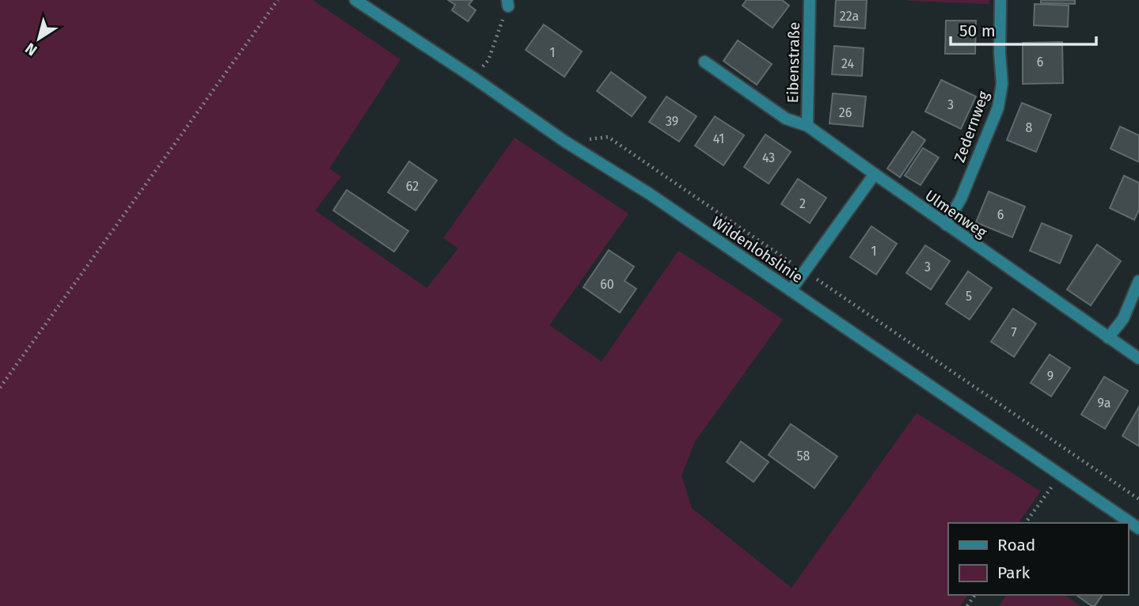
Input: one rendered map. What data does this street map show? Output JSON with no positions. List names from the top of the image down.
{
  "streets": {
    "street": [
      "Eibenstraße",
      "Zedernweg",
      "Ulmenweg",
      "Wildenlohslinie"
    ]
  },
  "crossings": [
    ["Eibenstraße", "Ulmenweg"],
    ["Zedernweg", "Ulmenweg"]
  ],
  "house_numbers": [
    "22a",
    "1",
    "6",
    "24",
    "3",
    "26",
    "39",
    "8",
    "41",
    "43",
    "62",
    "2",
    "6",
    "1",
    "3",
    "60",
    "5",
    "7",
    "9",
    "9a",
    "58"
  ],
  "legend": ["Road", "Park"],
  "scale_bar": "50 m",
  "north": "bottom left"
}
